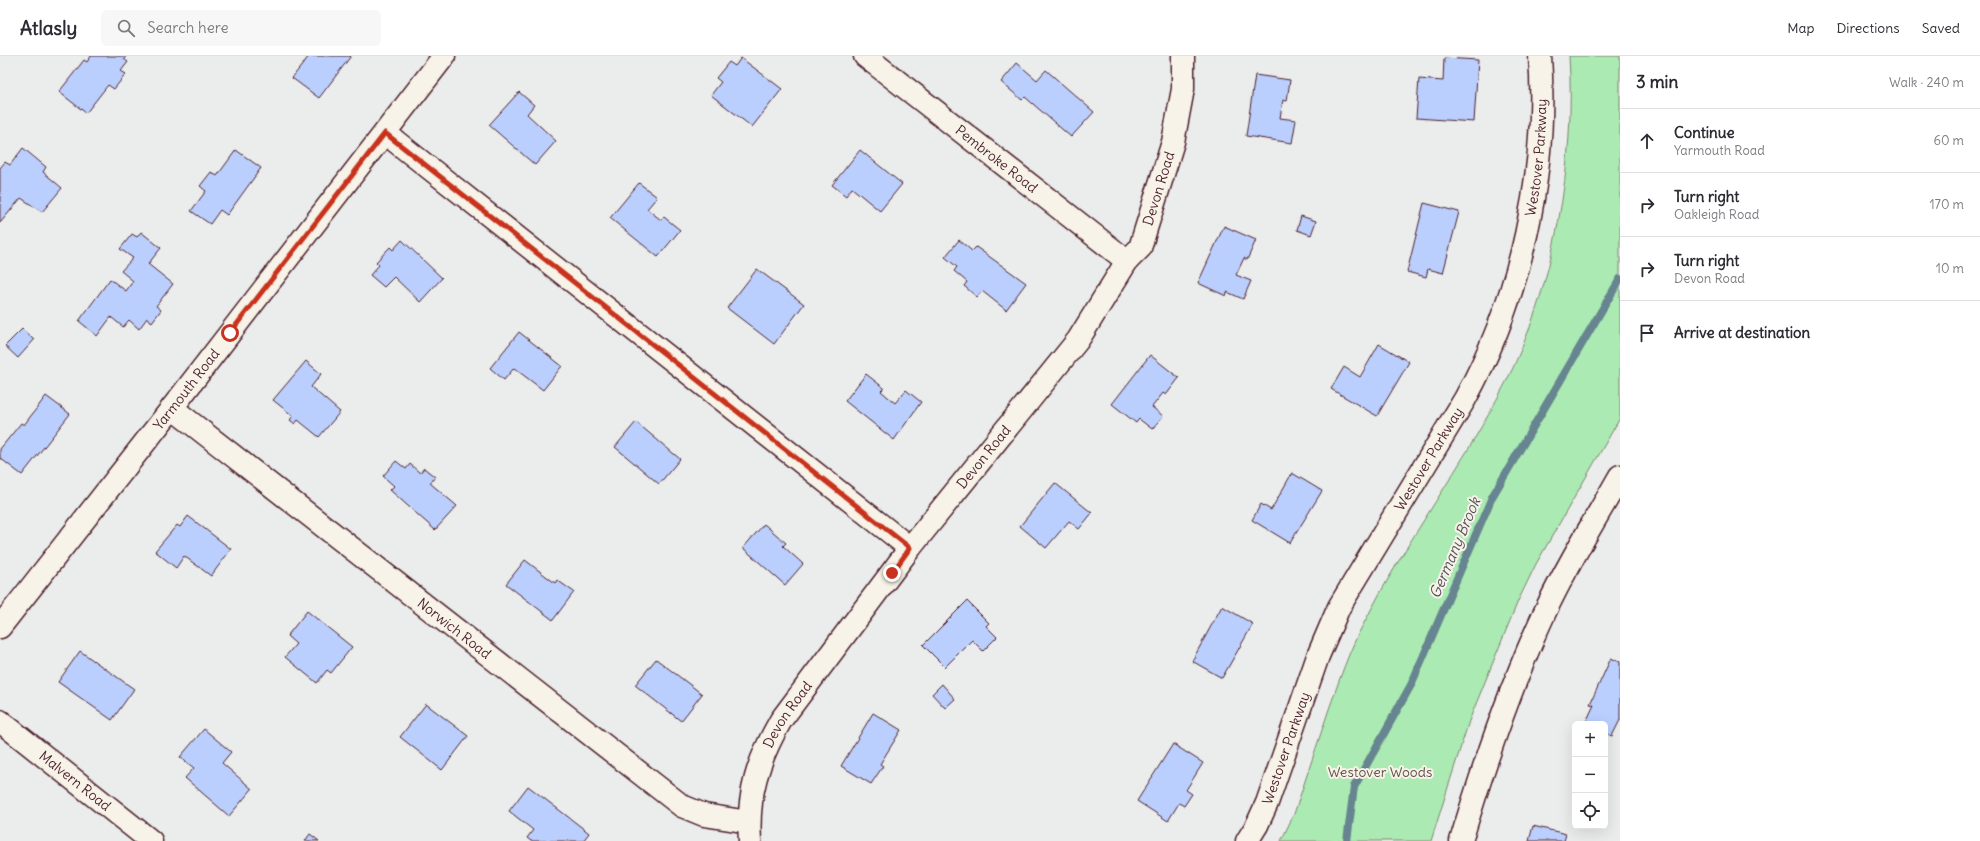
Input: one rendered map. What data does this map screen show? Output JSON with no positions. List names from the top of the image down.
{
  "streets": {
    "street": [
      "Westover Parkway",
      "Pembroke Road",
      "Devon Road",
      "Yarmouth Road",
      "Norwich Road",
      "Malvern Road"
    ]
  },
  "crossings": [
    ["Pembroke Road", "Devon Road"],
    ["Devon Road", "Norwich Road"],
    ["Yarmouth Road", "Norwich Road"]
  ],
  "water": ["Germany Brook"],
  "parks": ["Westover Woods"],
  "page": {
    "header": "Atlasly",
    "search": "Search here",
    "nav": ["Map", "Directions", "Saved"],
    "heading": ["3 min", "Walk · 240 m"],
    "list": [
      ["Continue", "Yarmouth Road", "60 m"],
      ["Turn right", "Oakleigh Road", "170 m"],
      ["Turn right", "Devon Road", "10 m"],
      "Arrive at destination"
    ],
    "map_buttons": ["+", "−"]
  }
}
